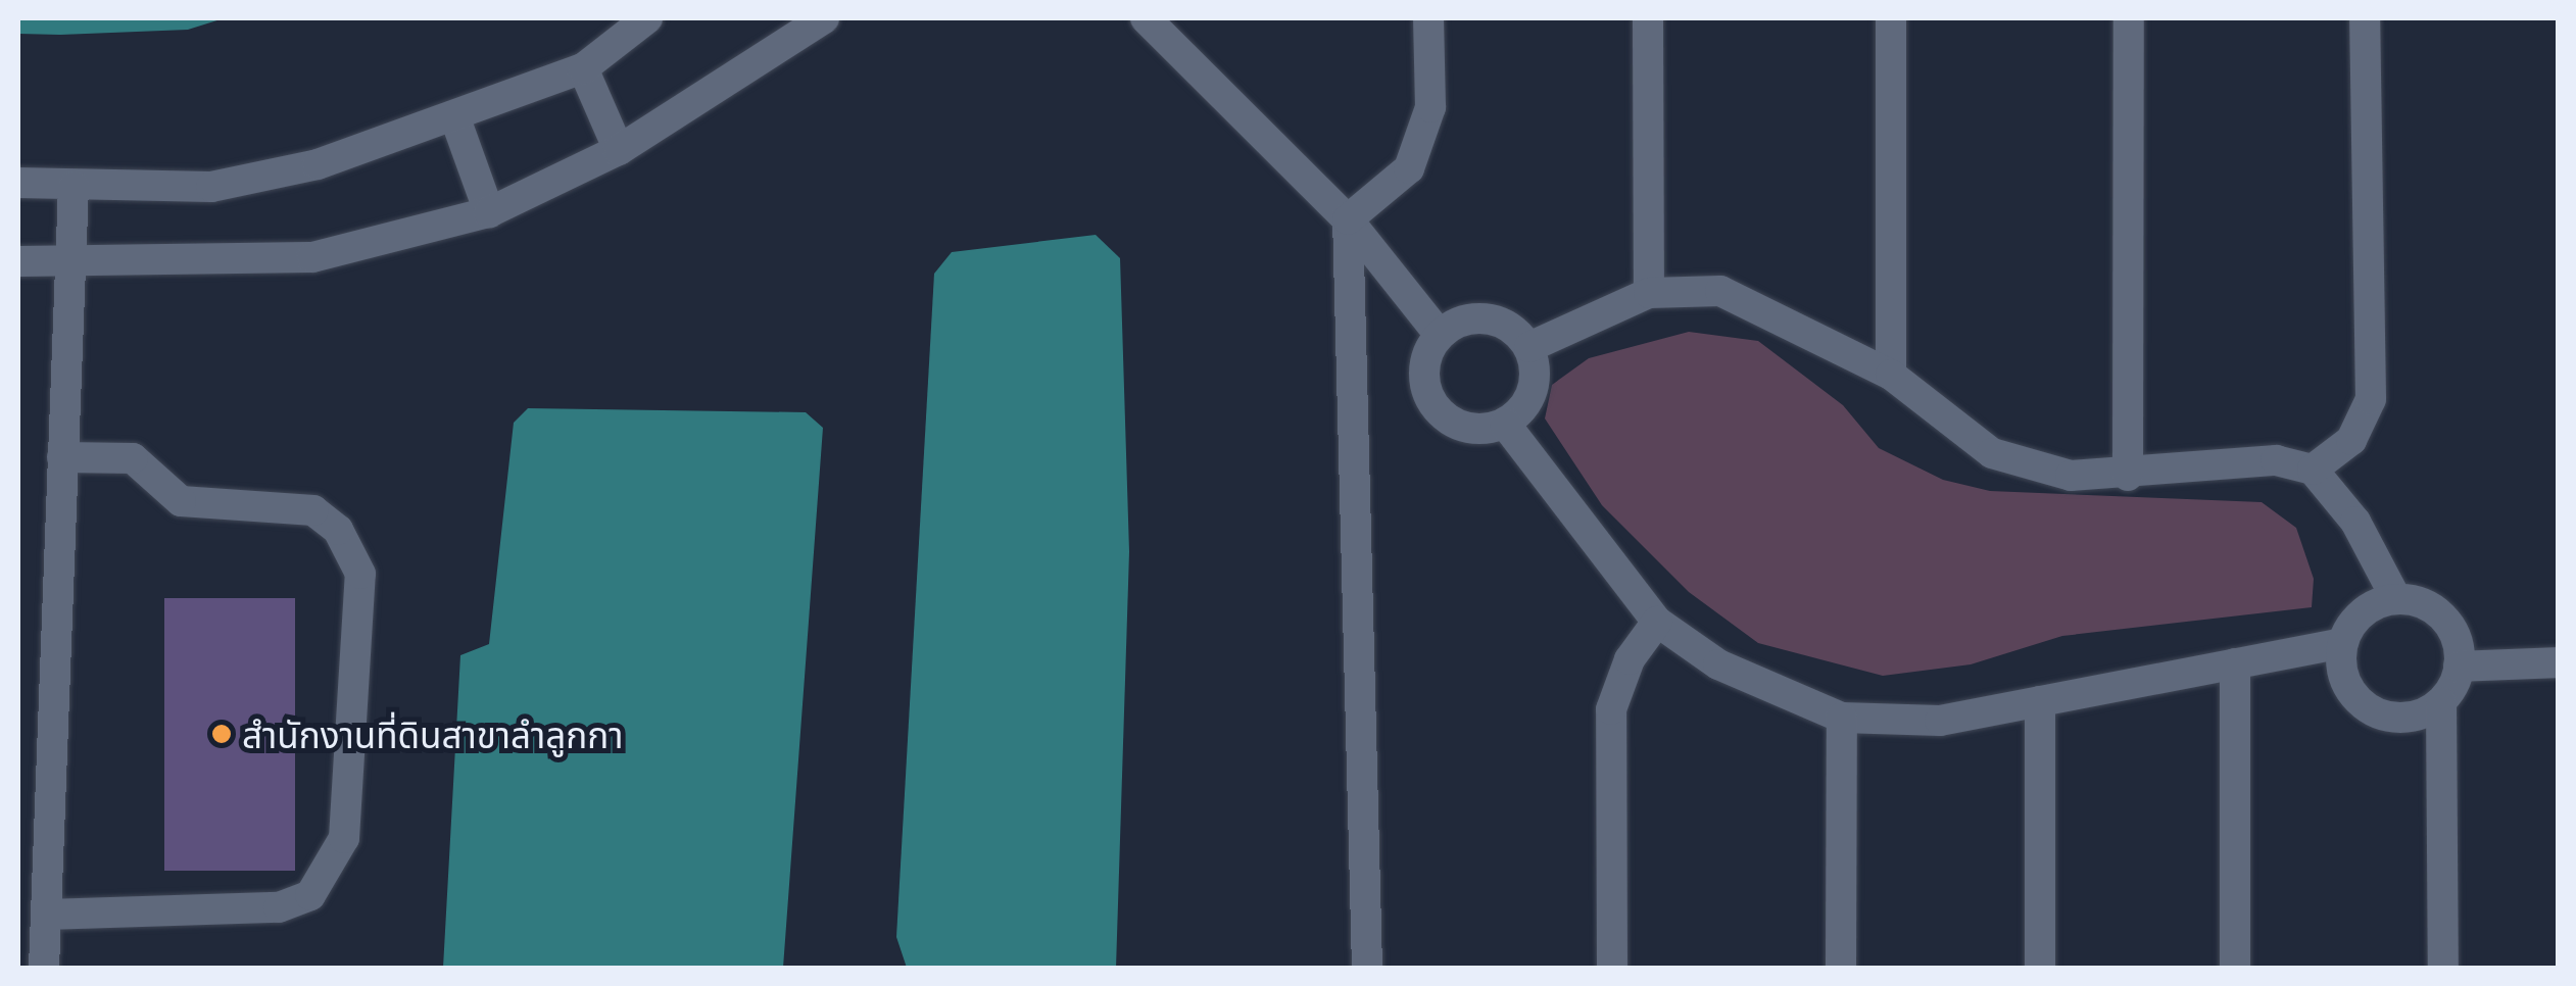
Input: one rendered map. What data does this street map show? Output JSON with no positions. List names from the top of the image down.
{
  "places": ["สำนักงานที่ดินสาขาลำลูกกา"]
}
